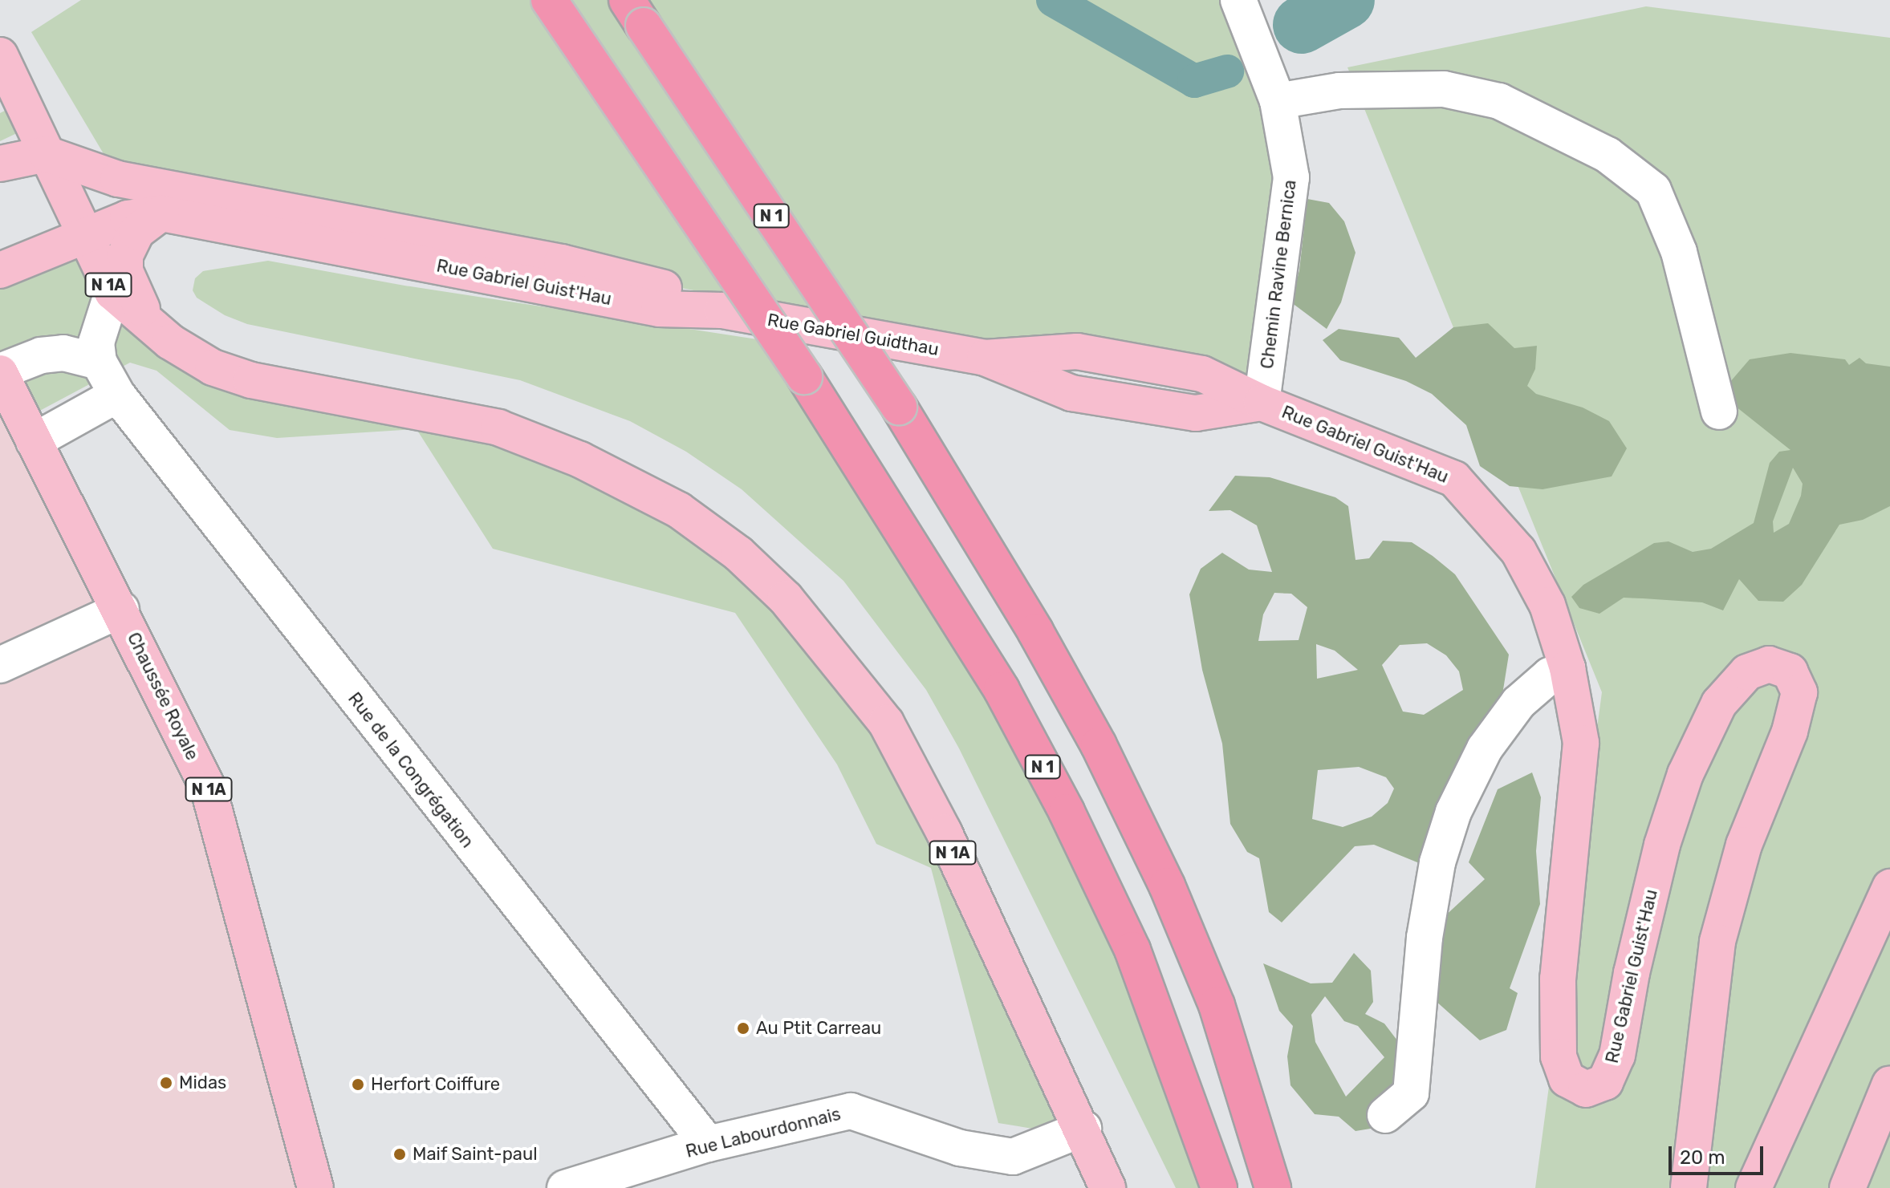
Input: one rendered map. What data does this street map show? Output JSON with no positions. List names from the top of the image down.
{
  "streets": {
    "highway": ["N 1"],
    "main road": [
      "Rue Gabriel Guist'Hau",
      "N 1A",
      "Rue Gabriel Guidthau",
      "Chaussée Royale"
    ],
    "street": ["Chemin Ravine Bernica", "Rue de la Congrégation", "Rue Labourdonnais"]
  },
  "crossings": [
    ["Chemin Ravine Bernica", "Rue Gabriel Guist'Hau"],
    ["Chemin Ravine Bernica", "Rue Gabriel Guidthau"],
    ["Rue Gabriel Guist'Hau", "N 1A"],
    ["Rue Gabriel Guist'Hau", "Rue Gabriel Guidthau"],
    ["N 1A", "Rue Labourdonnais"],
    ["Rue de la Congrégation", "Rue Labourdonnais"]
  ],
  "places": [
    "Au Ptit Carreau",
    "Midas",
    "Herfort Coiffure",
    "Maif Saint-paul"
  ],
  "scale_bar": "20 m"
}
